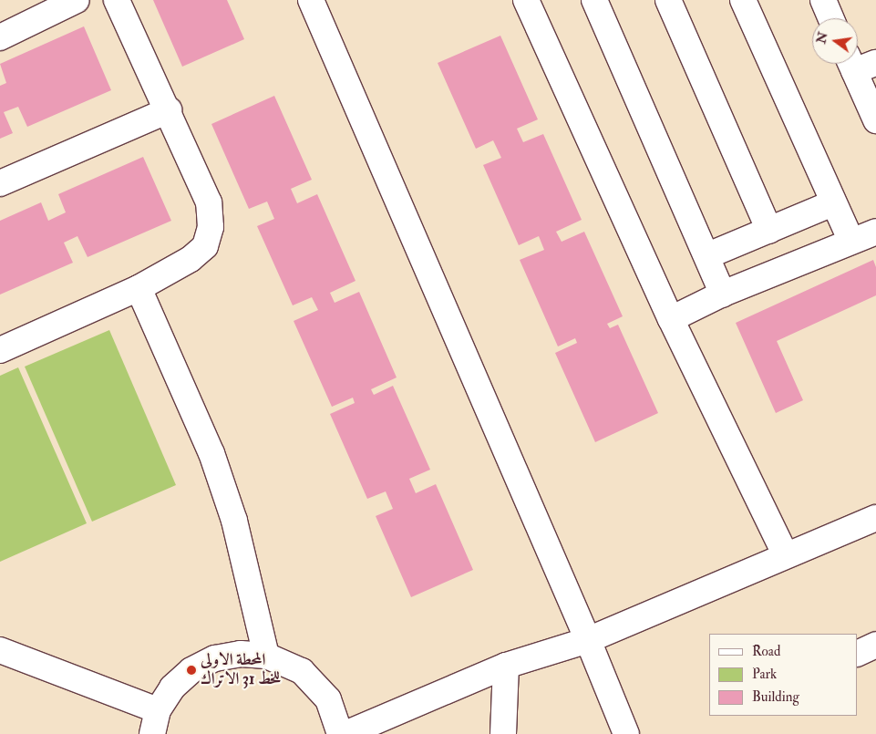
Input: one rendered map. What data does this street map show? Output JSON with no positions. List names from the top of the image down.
{
  "places": ["المحطة الاولى للخط 31 الاتراك"],
  "legend": ["Road", "Park", "Building"],
  "north": "left"
}
